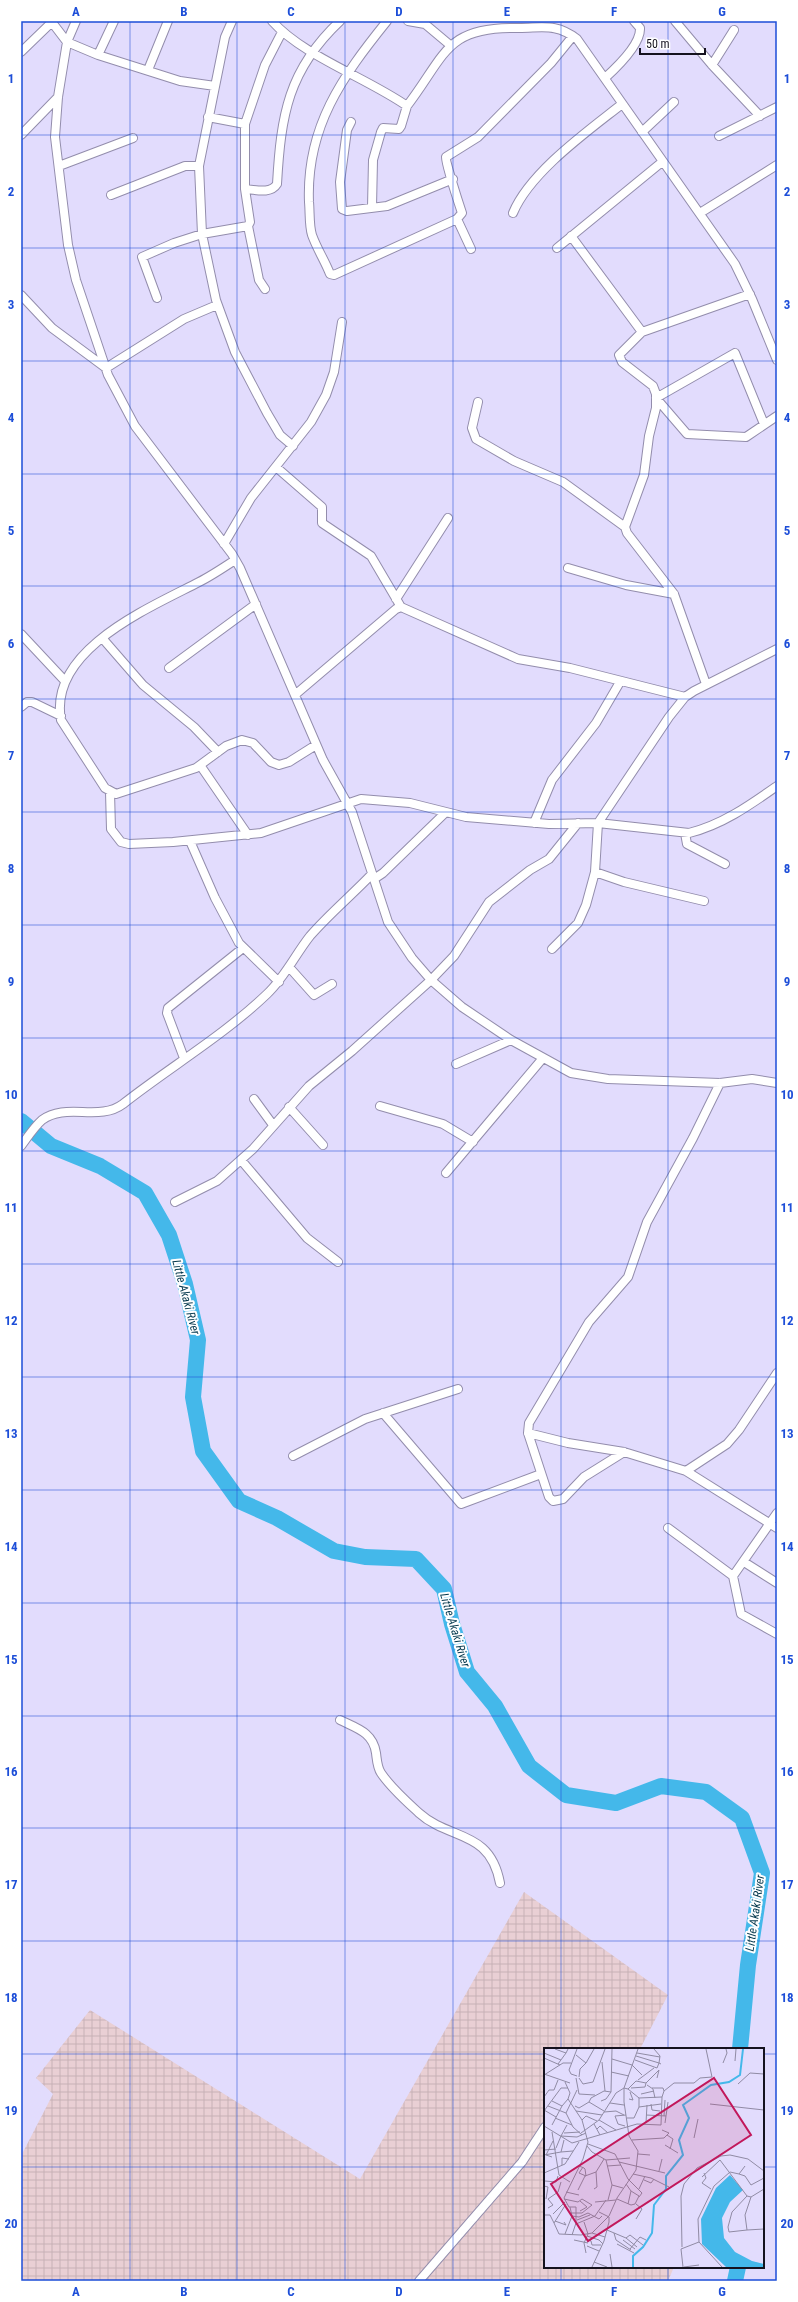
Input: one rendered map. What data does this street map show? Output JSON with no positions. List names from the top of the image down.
{
  "water": ["Little Akaki River"],
  "scale_bar": "50 m",
  "grid": {
    "columns": [
      "A",
      "B",
      "C",
      "D",
      "E",
      "F",
      "G"
    ],
    "rows": [
      "1",
      "2",
      "3",
      "4",
      "5",
      "6",
      "7",
      "8",
      "9",
      "10",
      "11",
      "12",
      "13",
      "14",
      "15",
      "16",
      "17",
      "18",
      "19",
      "20"
    ]
  }
}
